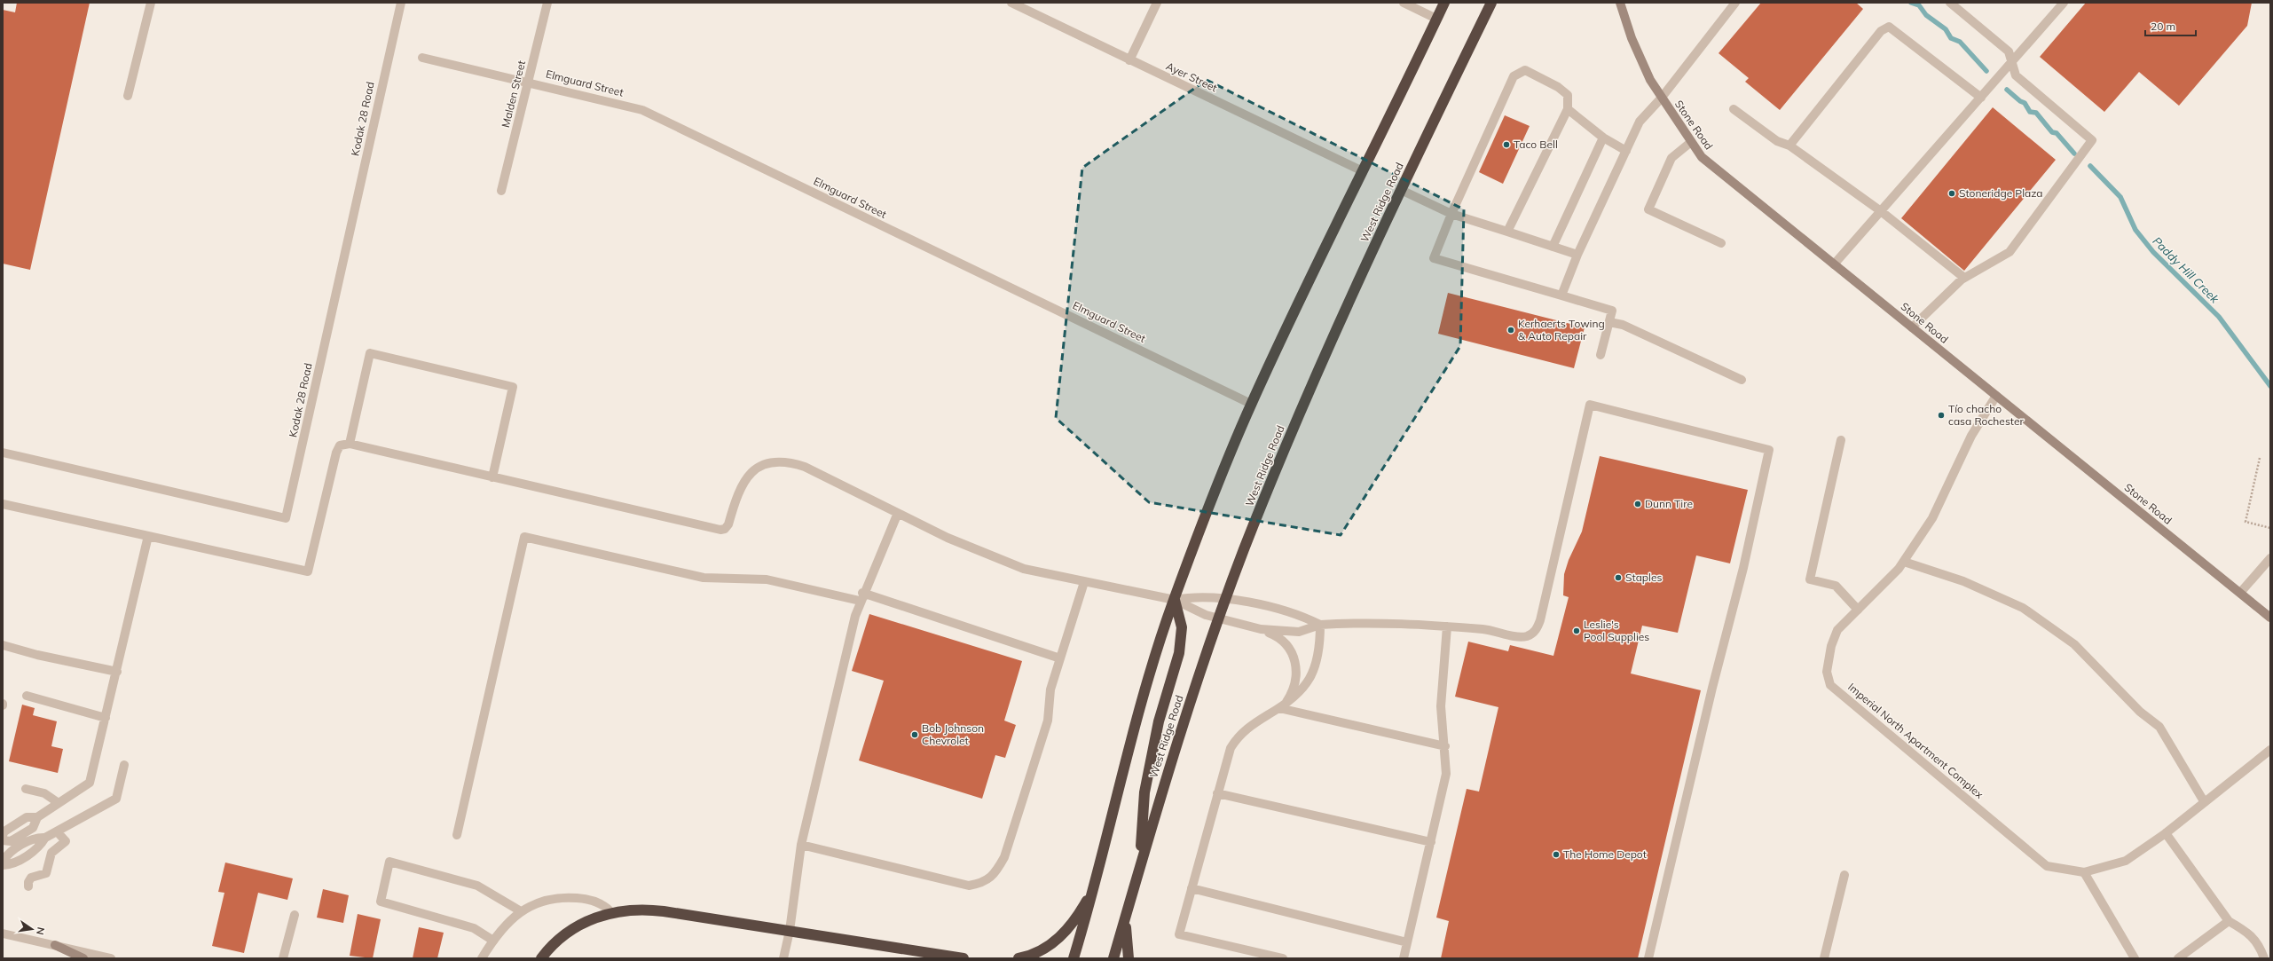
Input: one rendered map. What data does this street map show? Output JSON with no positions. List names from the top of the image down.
{
  "streets": {
    "highway": ["West Ridge Road"],
    "street": [
      "Ayer Street",
      "Elmguard Street",
      "Malden Street",
      "Kodak 28 Road",
      "Stone Road",
      "Imperial North Apartment Complex"
    ]
  },
  "crossings": [
    ["Elmguard Street", "Malden Street"],
    ["Stone Road", "Imperial North Apartment Complex"]
  ],
  "water": ["Paddy Hill Creek"],
  "places": [
    "Taco Bell",
    "Stoneridge Plaza",
    "Kerhaerts Towing & Auto Repair",
    "Tío chacho casa Rochester",
    "Dunn Tire",
    "Staples",
    "Leslie's Pool Supplies",
    "Bob Johnson Chevrolet",
    "The Home Depot"
  ],
  "scale_bar": "20 m",
  "north": "right"
}
